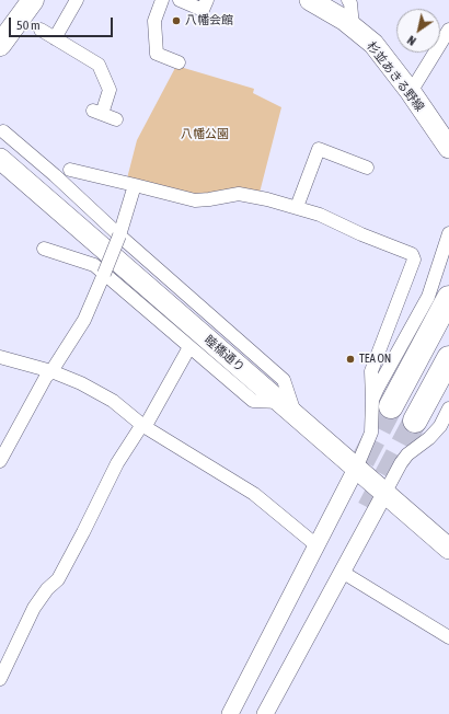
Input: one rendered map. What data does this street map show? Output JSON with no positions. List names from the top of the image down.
{
  "streets": {
    "main road": ["杉並あきる野線", "睦橋通り"]
  },
  "parks": ["八幡公園"],
  "places": ["八幡会館", "TEA ON"],
  "scale_bar": "50 m",
  "north": "bottom left"
}
